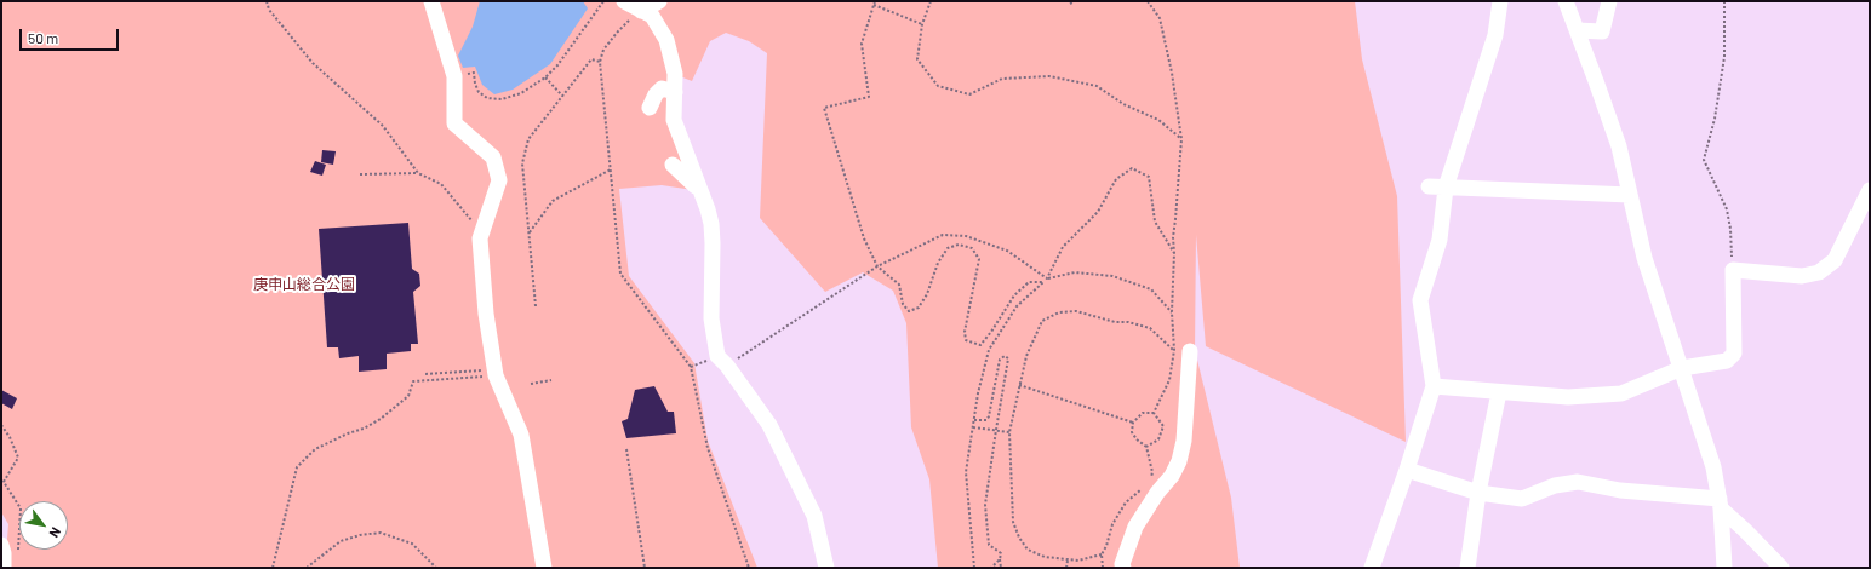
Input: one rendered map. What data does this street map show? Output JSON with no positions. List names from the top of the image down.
{
  "parks": ["庚申山総合公園"],
  "scale_bar": "50 m",
  "north": "bottom right"
}
